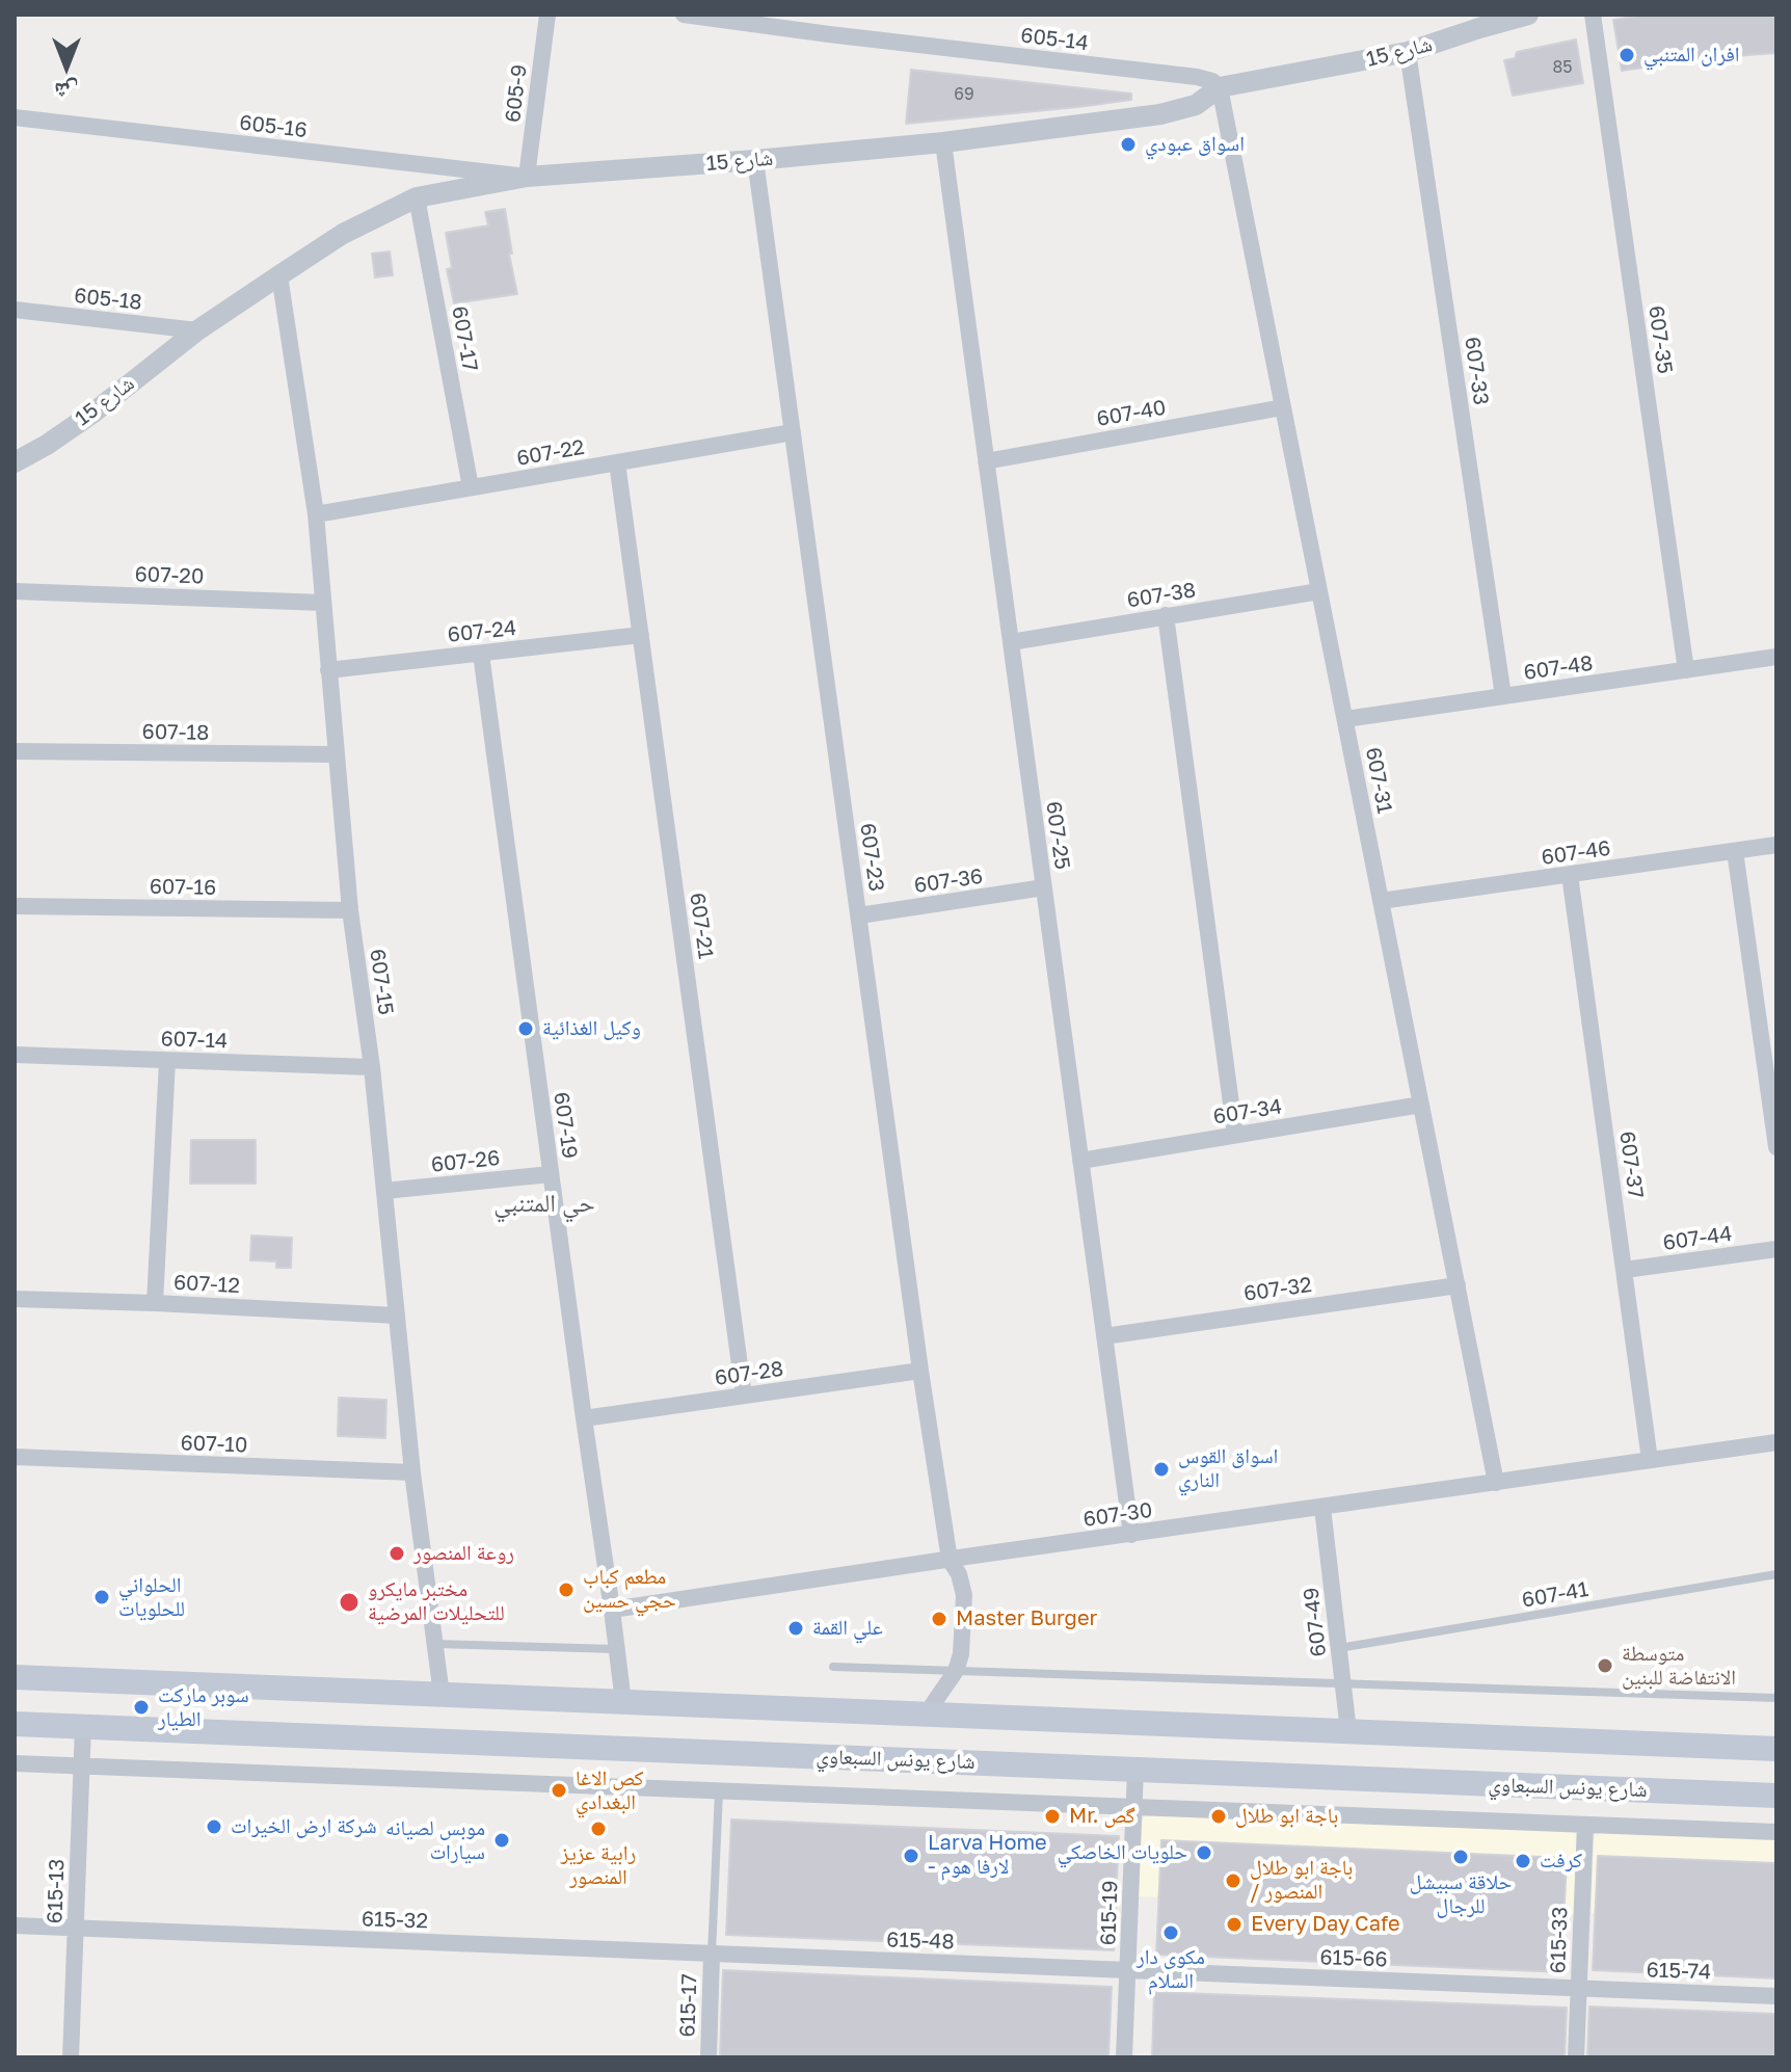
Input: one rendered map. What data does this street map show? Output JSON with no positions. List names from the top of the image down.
{
  "streets": {
    "main road": ["شارع يونس السبعاوي"],
    "street": [
      "605-14",
      "شارع 15",
      "605-9",
      "605-16",
      "605-18",
      "607-17",
      "607-35",
      "607-33",
      "607-40",
      "607-22",
      "607-20",
      "607-38",
      "607-24",
      "607-48",
      "607-18",
      "607-31",
      "607-25",
      "607-46",
      "607-23",
      "607-36",
      "607-16",
      "607-21",
      "607-15",
      "607-14",
      "607-34",
      "607-19",
      "607-26",
      "607-37",
      "607-44",
      "607-12",
      "607-32",
      "607-28",
      "607-10",
      "607-30",
      "607-49",
      "615-13",
      "615-19",
      "615-32",
      "615-33",
      "615-48",
      "615-66",
      "615-74",
      "615-17"
    ],
    "lane": ["607-41"]
  },
  "crossings": [
    ["605-14", "شارع 15"],
    ["605-14", "607-31"],
    ["شارع 15", "605-9"],
    ["شارع 15", "605-16"],
    ["شارع 15", "605-18"],
    ["شارع 15", "607-17"],
    ["شارع 15", "607-33"],
    ["شارع 15", "607-31"],
    ["شارع 15", "607-25"],
    ["شارع 15", "607-23"],
    ["شارع 15", "607-15"],
    ["605-9", "605-16"],
    ["607-17", "607-22"],
    ["607-35", "607-48"],
    ["607-33", "607-48"],
    ["607-40", "607-31"],
    ["607-40", "607-25"],
    ["607-22", "607-23"],
    ["607-22", "607-21"],
    ["607-22", "607-15"],
    ["607-20", "607-15"],
    ["607-38", "607-31"],
    ["607-38", "607-25"],
    ["607-24", "607-21"],
    ["607-24", "607-15"],
    ["607-24", "607-19"],
    ["607-48", "607-31"],
    ["607-18", "607-15"],
    ["607-31", "607-46"],
    ["607-31", "607-34"],
    ["607-31", "607-32"],
    ["607-31", "607-30"],
    ["607-25", "607-36"],
    ["607-25", "607-34"],
    ["607-25", "607-32"],
    ["607-25", "607-30"],
    ["607-46", "607-37"],
    ["607-23", "607-36"],
    ["607-23", "607-28"],
    ["607-23", "607-30"],
    ["607-16", "607-15"],
    ["607-21", "607-28"],
    ["607-15", "607-14"],
    ["607-15", "607-26"],
    ["607-15", "607-12"],
    ["607-15", "607-10"],
    ["607-19", "607-26"],
    ["607-19", "607-28"],
    ["607-19", "607-30"],
    ["607-37", "607-44"],
    ["607-37", "607-30"],
    ["607-30", "607-49"],
    ["607-41", "607-49"],
    ["شارع يونس السبعاوي", "615-13"],
    ["شارع يونس السبعاوي", "615-19"],
    ["615-13", "615-32"],
    ["615-19", "615-48"],
    ["615-19", "615-66"],
    ["615-32", "615-48"],
    ["615-32", "615-17"],
    ["615-33", "615-66"],
    ["615-33", "615-74"],
    ["615-48", "615-66"],
    ["615-48", "615-17"],
    ["615-66", "615-74"]
  ],
  "districts": ["حي المتنبي"],
  "places": [
    "افران المتنبي",
    "اسواق عبودي",
    "وكيل الغذائية",
    "اسواق القوس الناري",
    "روعة المنصور",
    "مطعم كباب حجي حسين",
    "الحلواني للحلويات",
    "مختبر مايكرو للتحليلات المرضية",
    "Master Burger",
    "علي القمة",
    "متوسطة الانتفاضة للبنين",
    "سوبر ماركت الطيار",
    "كص الاغا البغدادي",
    "Mr. گص",
    "باجة ابو طلال",
    "شركة ارض الخيرات",
    "رابية عزيز المنصور",
    "موبس لصيانه سيارات",
    "حلويات الخاصكي",
    "Larva Home - لارفا هوم",
    "حلاقة سبيشل للرجال",
    "كرفت",
    "باجة ابو طلال / المنصور",
    "Every Day Cafe",
    "مكوى دار السلام"
  ],
  "house_numbers": ["85", "69"],
  "north": "bottom"
}
